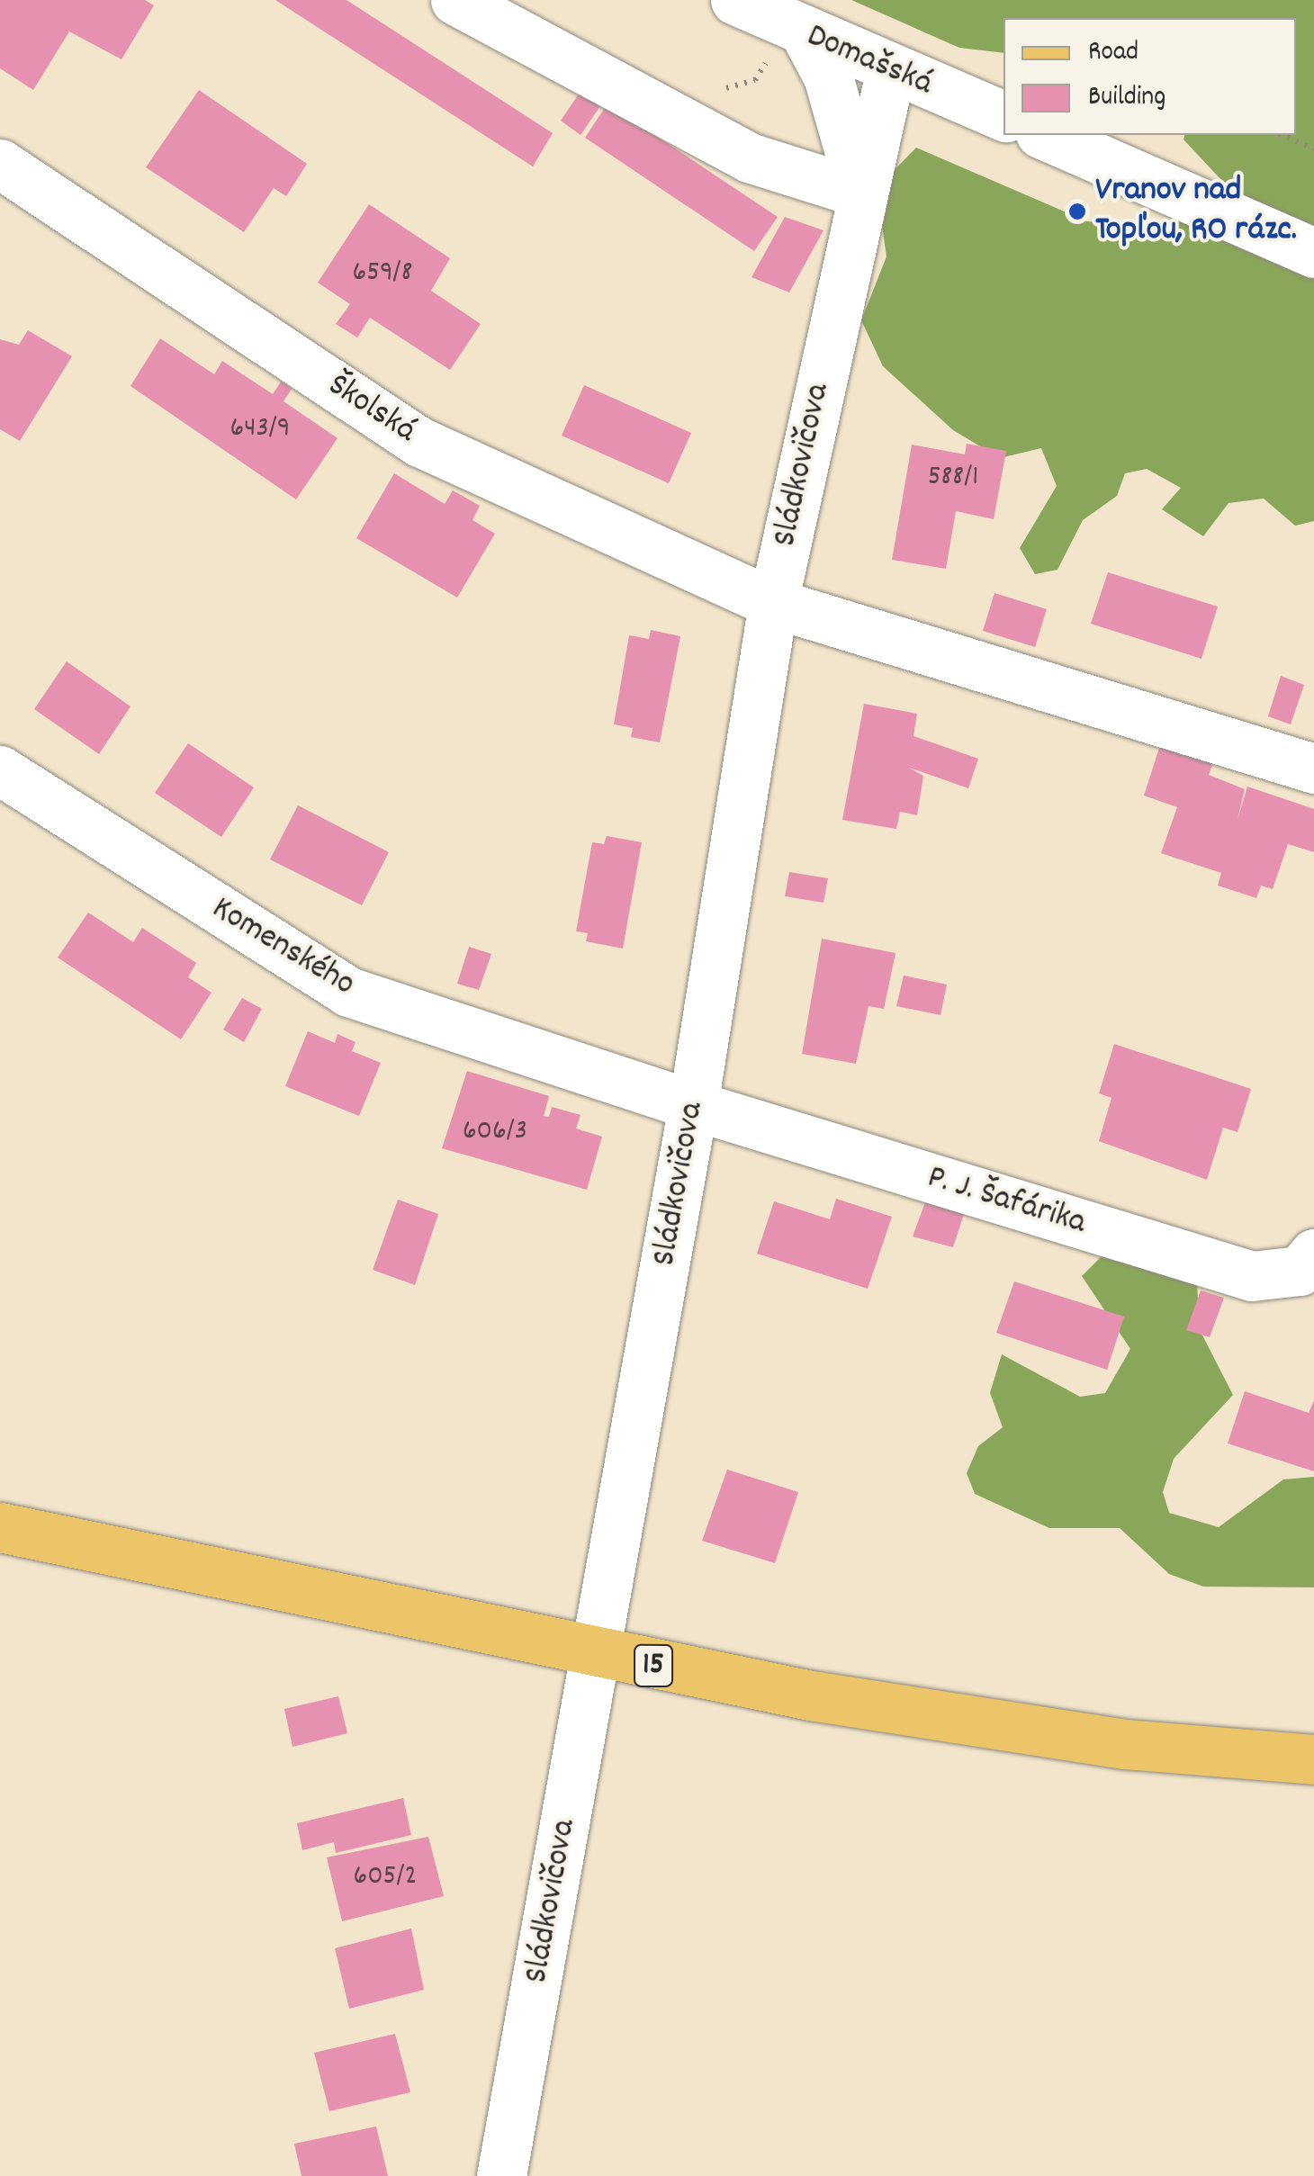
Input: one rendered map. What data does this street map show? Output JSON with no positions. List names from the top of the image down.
{
  "streets": {
    "main road": ["15"],
    "street": [
      "Domašská",
      "Školská",
      "Sládkovičova",
      "Komenského",
      "P. J. Šafárika"
    ]
  },
  "crossings": [
    ["Domašská", "Sládkovičova"],
    ["Školská", "Sládkovičova"],
    ["Sládkovičova", "Komenského"],
    ["Sládkovičova", "P. J. Šafárika"],
    ["Sládkovičova", "15"],
    ["Komenského", "P. J. Šafárika"]
  ],
  "places": ["Vranov nad Topľou, RO rázc."],
  "house_numbers": [
    "659/8",
    "643/9",
    "588/1",
    "606/3",
    "605/2"
  ],
  "legend": ["Road", "Building"]
}
